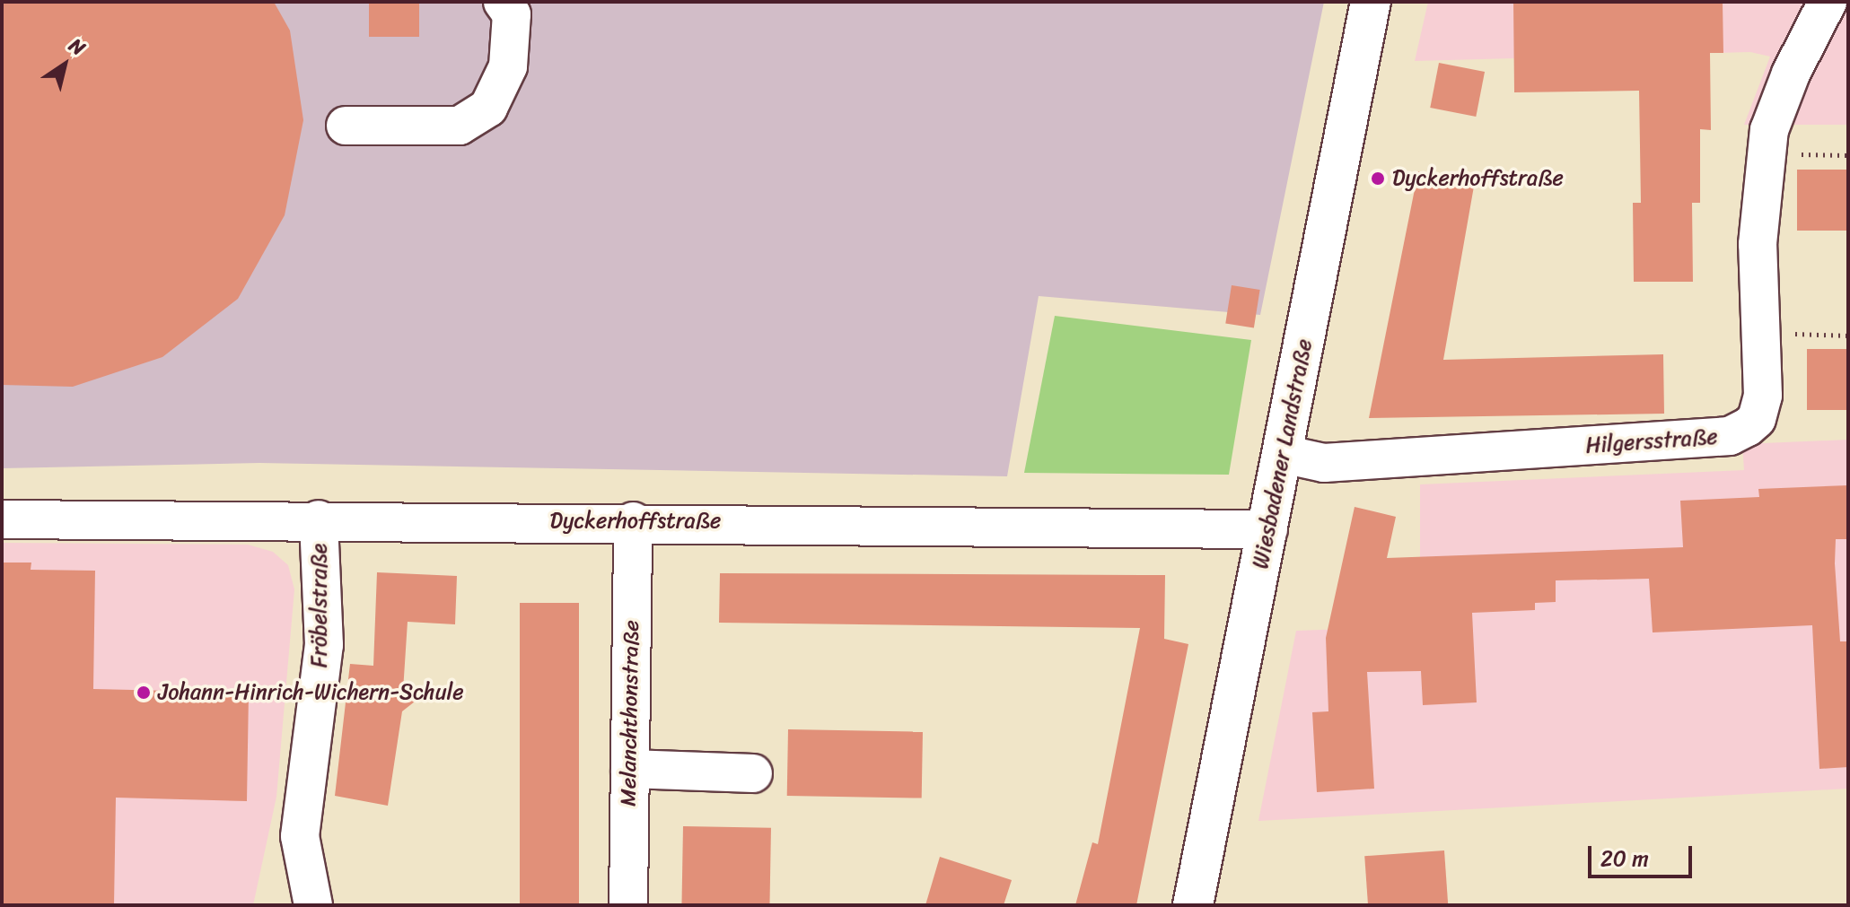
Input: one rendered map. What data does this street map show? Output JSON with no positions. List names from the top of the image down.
{
  "streets": {
    "main road": ["Wiesbadener Landstraße"],
    "street": [
      "Hilgersstraße",
      "Dyckerhoffstraße",
      "Fröbelstraße",
      "Melanchthonstraße"
    ]
  },
  "crossings": [
    ["Hilgersstraße", "Wiesbadener Landstraße"],
    ["Wiesbadener Landstraße", "Dyckerhoffstraße"],
    ["Dyckerhoffstraße", "Fröbelstraße"],
    ["Dyckerhoffstraße", "Melanchthonstraße"]
  ],
  "places": ["Dyckerhoffstraße", "Johann-Hinrich-Wichern-Schule"],
  "scale_bar": "20 m",
  "north": "top right"
}
